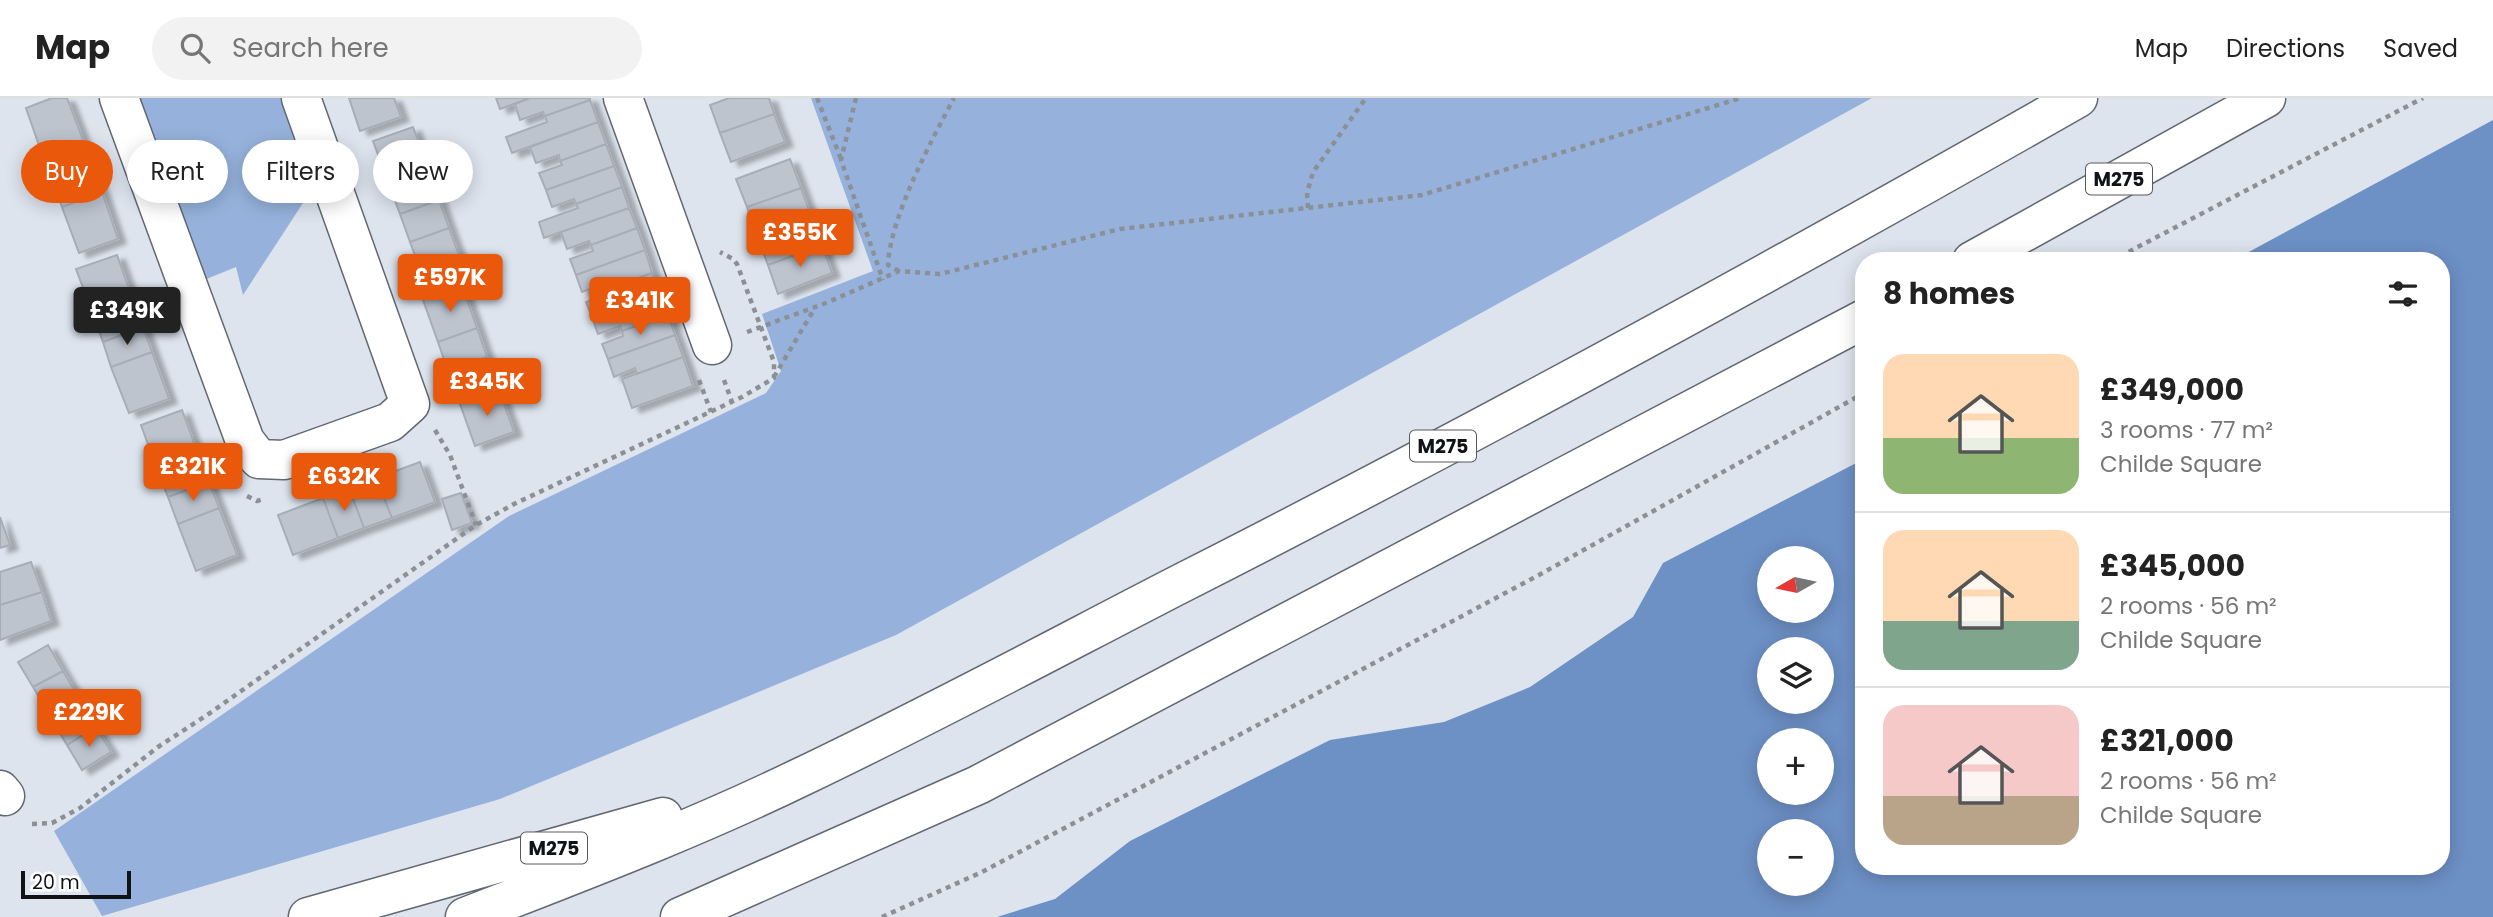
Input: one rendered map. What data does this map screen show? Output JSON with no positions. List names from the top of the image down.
{
  "streets": {
    "main road": ["M275"]
  },
  "scale_bar": "20 m",
  "north": "left",
  "page": {
    "header": "Map",
    "search": "Search here",
    "nav": ["Map", "Directions", "Saved"],
    "chip": [
      "Buy",
      "Rent",
      "Filters",
      "New"
    ],
    "price": [
      "£355K",
      "£597K",
      "£341K",
      "£349K",
      "£345K",
      "£321K",
      "£632K",
      "£229K"
    ],
    "heading": "8 homes",
    "list": [
      {
        "name": "£349,000",
        "note": "3 rooms · 77 m² · Childe Square"
      },
      {
        "name": "£345,000",
        "note": "2 rooms · 56 m² · Childe Square"
      },
      {
        "name": "£321,000",
        "note": "2 rooms · 56 m² · Childe Square"
      }
    ],
    "map_buttons": ["+", "−"],
    "scale": "20 m"
  }
}
